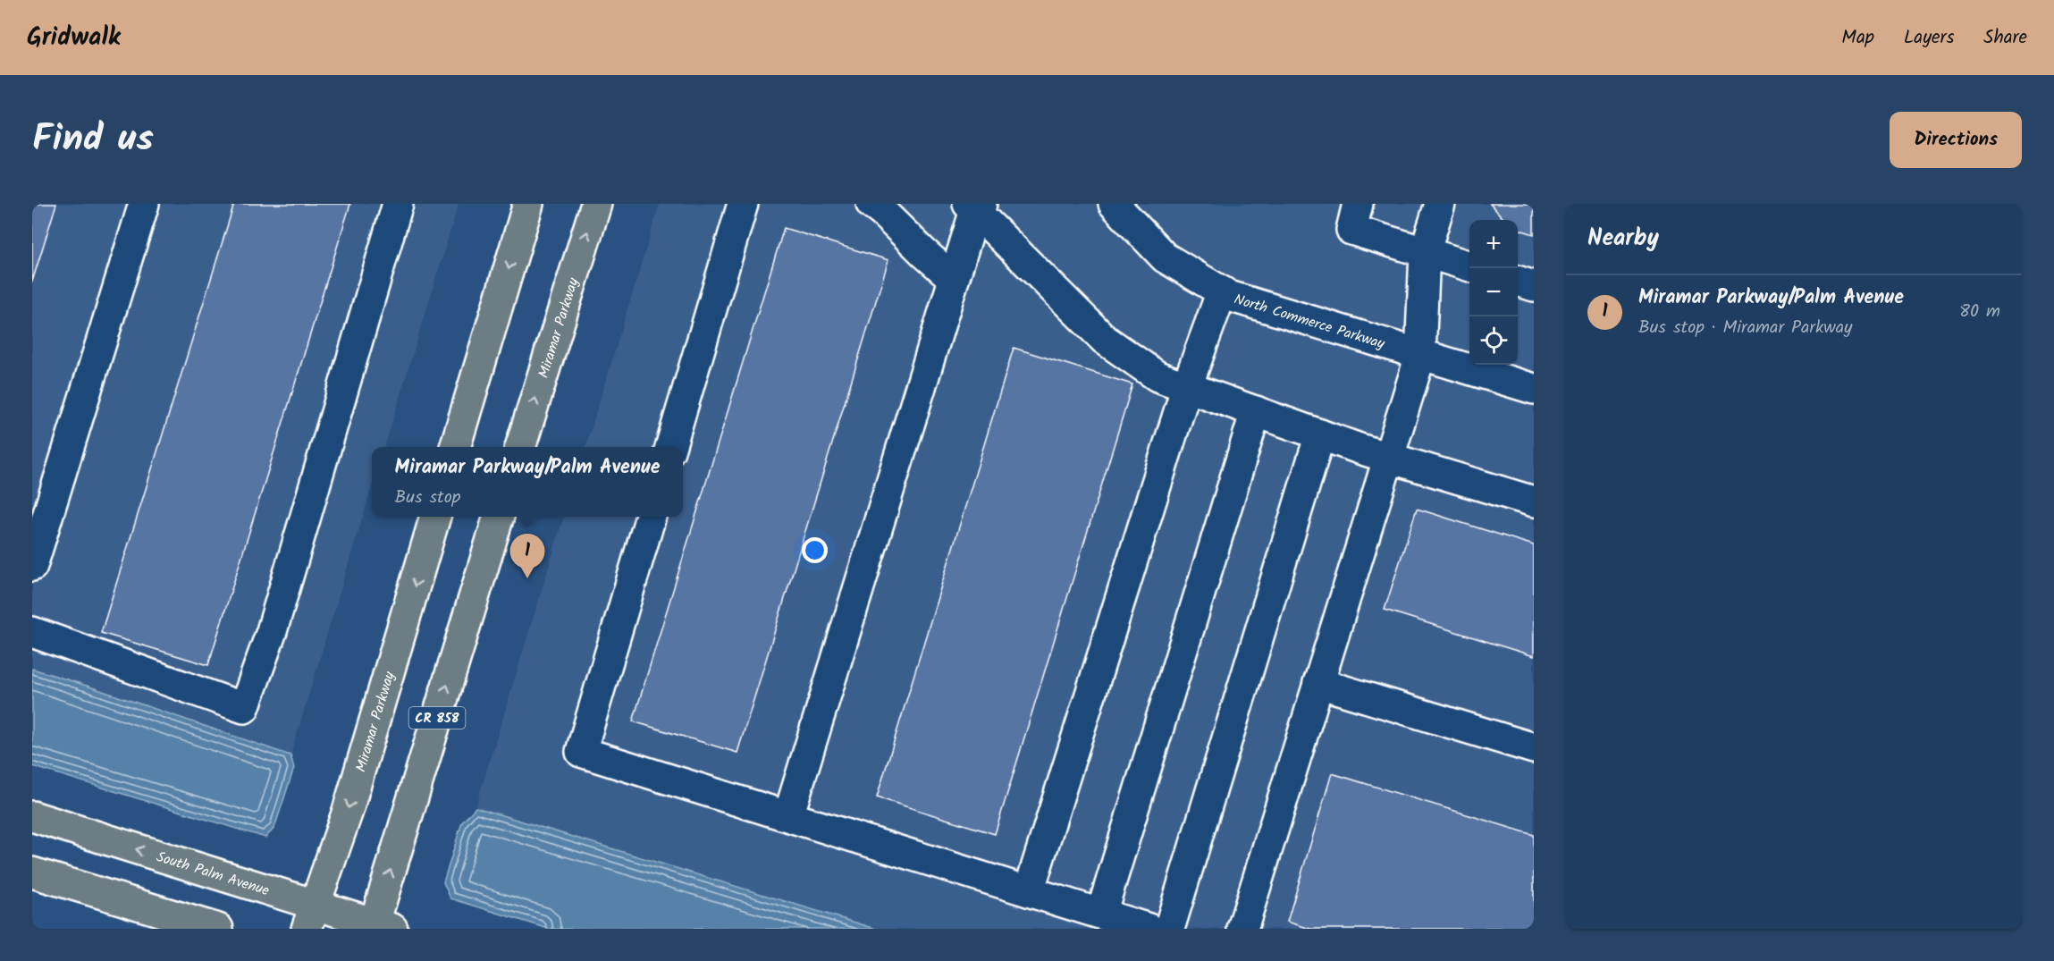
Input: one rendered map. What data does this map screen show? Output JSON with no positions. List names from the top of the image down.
{
  "streets": {
    "main road": ["Miramar Parkway", "CR 858", "South Palm Avenue"],
    "street": ["North Commerce Parkway"]
  },
  "crossings": [
    ["Miramar Parkway", "South Palm Avenue"],
    ["CR 858", "South Palm Avenue"]
  ],
  "page": {
    "header": "Gridwalk",
    "nav": ["Map", "Layers", "Share"],
    "title": "Find us",
    "buttons": "Directions",
    "heading": "Nearby",
    "map_buttons": ["+", "−"],
    "list": [
      {
        "mark": "1",
        "name": "Miramar Parkway/Palm Avenue",
        "note": "Bus stop · Miramar Parkway",
        "value": "80 m"
      }
    ],
    "popup": ["Miramar Parkway/Palm Avenue", "Bus stop"],
    "pins": "1"
  }
}
